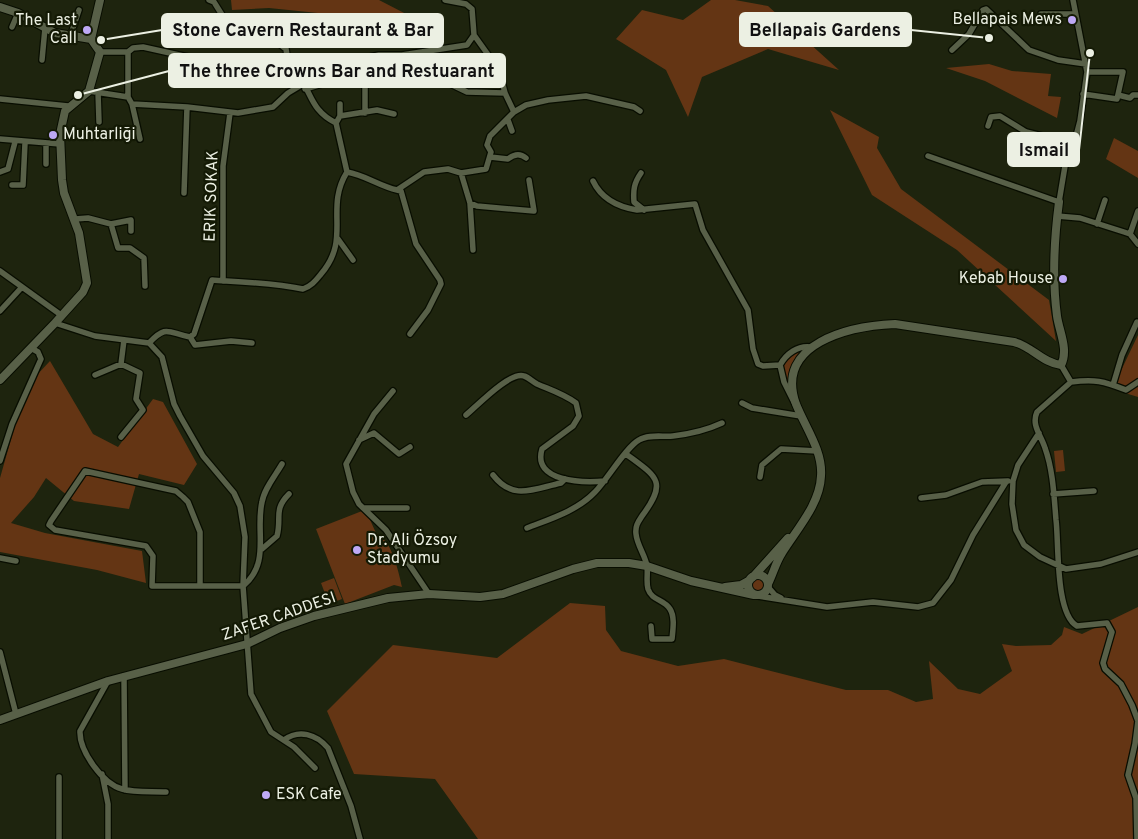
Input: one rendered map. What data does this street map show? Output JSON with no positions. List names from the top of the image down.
{
  "streets": {
    "street": ["ERIK SOKAK", "ZAFER CADDESI"]
  },
  "places": [
    "Bellapais Mews",
    "The Last Call",
    "Bellapais Gardens",
    "Stone Cavern Restaurant & Bar",
    "Ismail",
    "The three Crowns Bar and Restuarant",
    "Muhtarliği",
    "Kebab House",
    "Dr. Ali Özsoy Stadyumu",
    "ESK Cafe"
  ]
}
